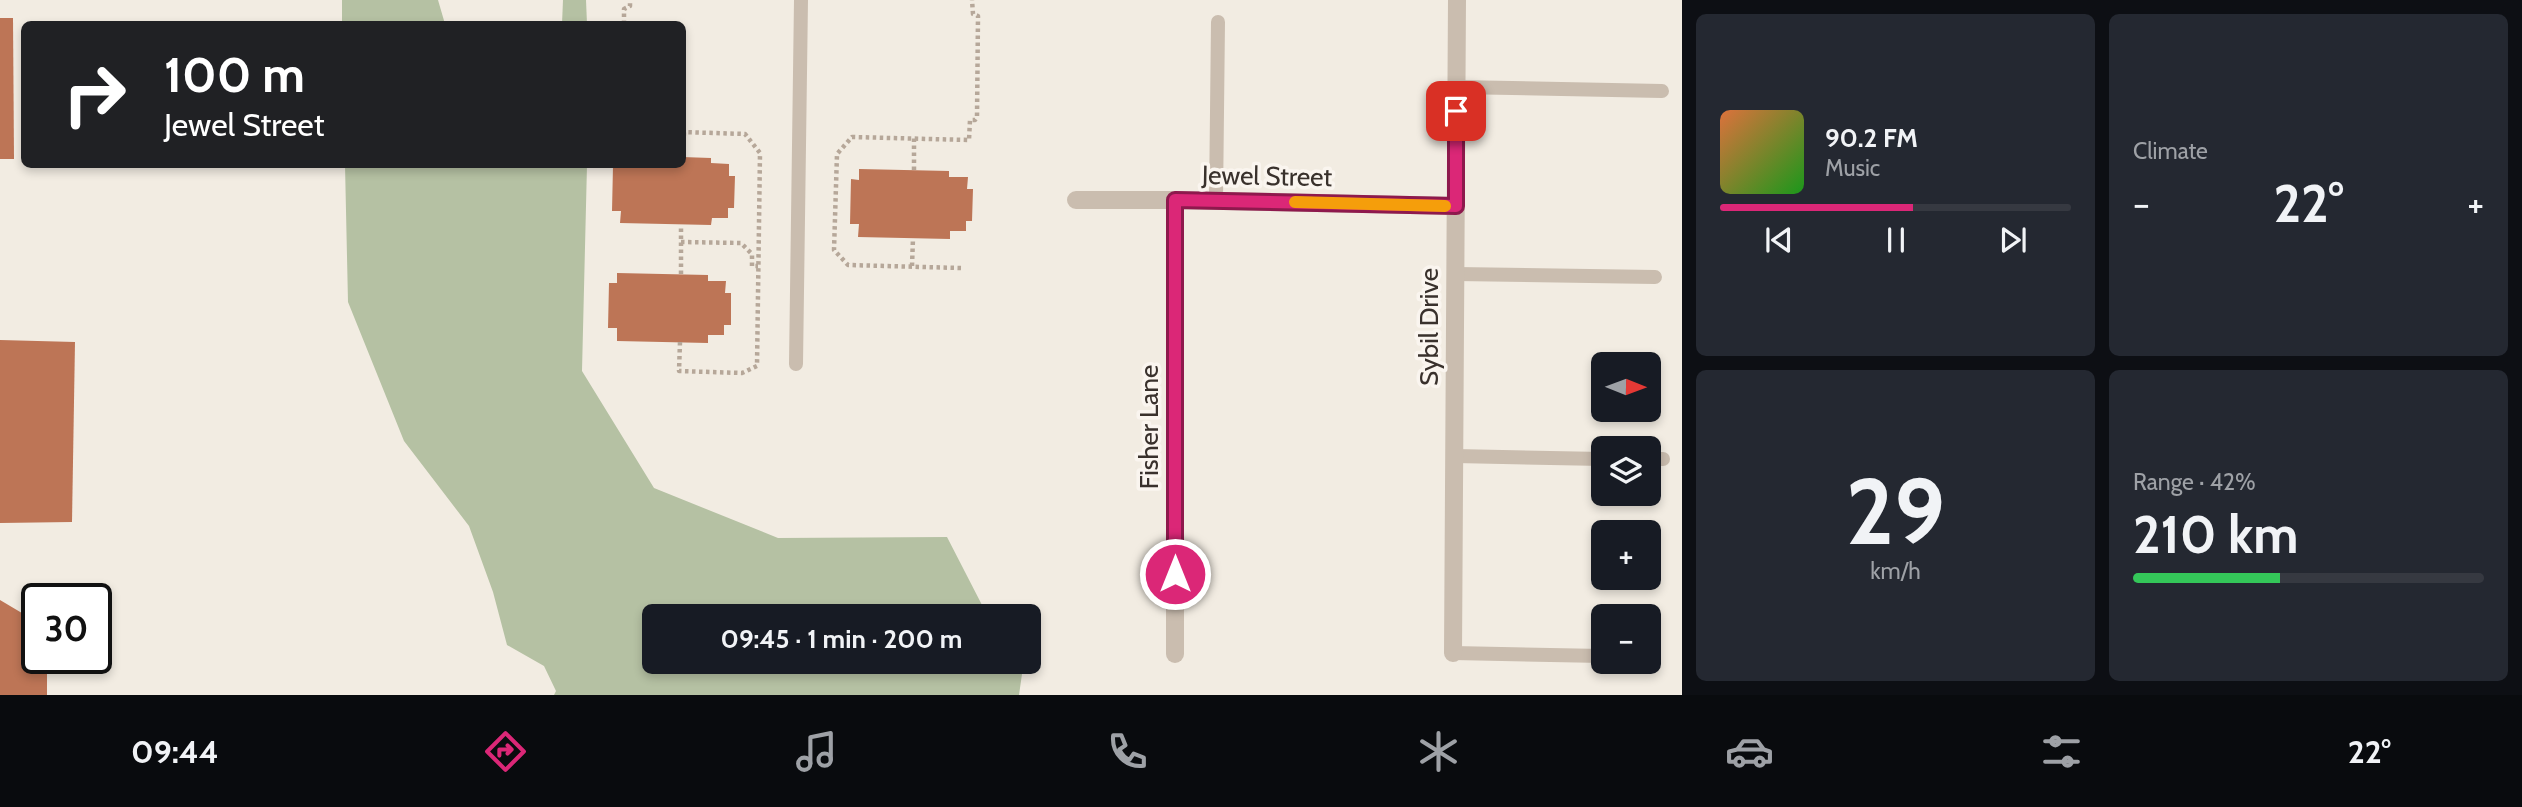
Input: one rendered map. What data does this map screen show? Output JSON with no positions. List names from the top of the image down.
{
  "streets": {
    "street": ["Jewel Street", "Sybil Drive", "Fisher Lane"]
  },
  "crossings": [
    ["Jewel Street", "Sybil Drive"],
    ["Jewel Street", "Fisher Lane"]
  ],
  "north": "right",
  "page": {
    "tile": [
      "Climate",
      ["29", "km/h"],
      ["Range · 42%", "210 km"]
    ],
    "turn": ["100 m", "Jewel Street"],
    "song": ["90.2 FM", "Music"],
    "heat": ["−", "22°", "+"],
    "map_buttons": ["+", "−"],
    "limit": "30",
    "trip": "09:45 · 1 min · 200 m",
    "tabs": ["09:44", "22°"]
  }
}
